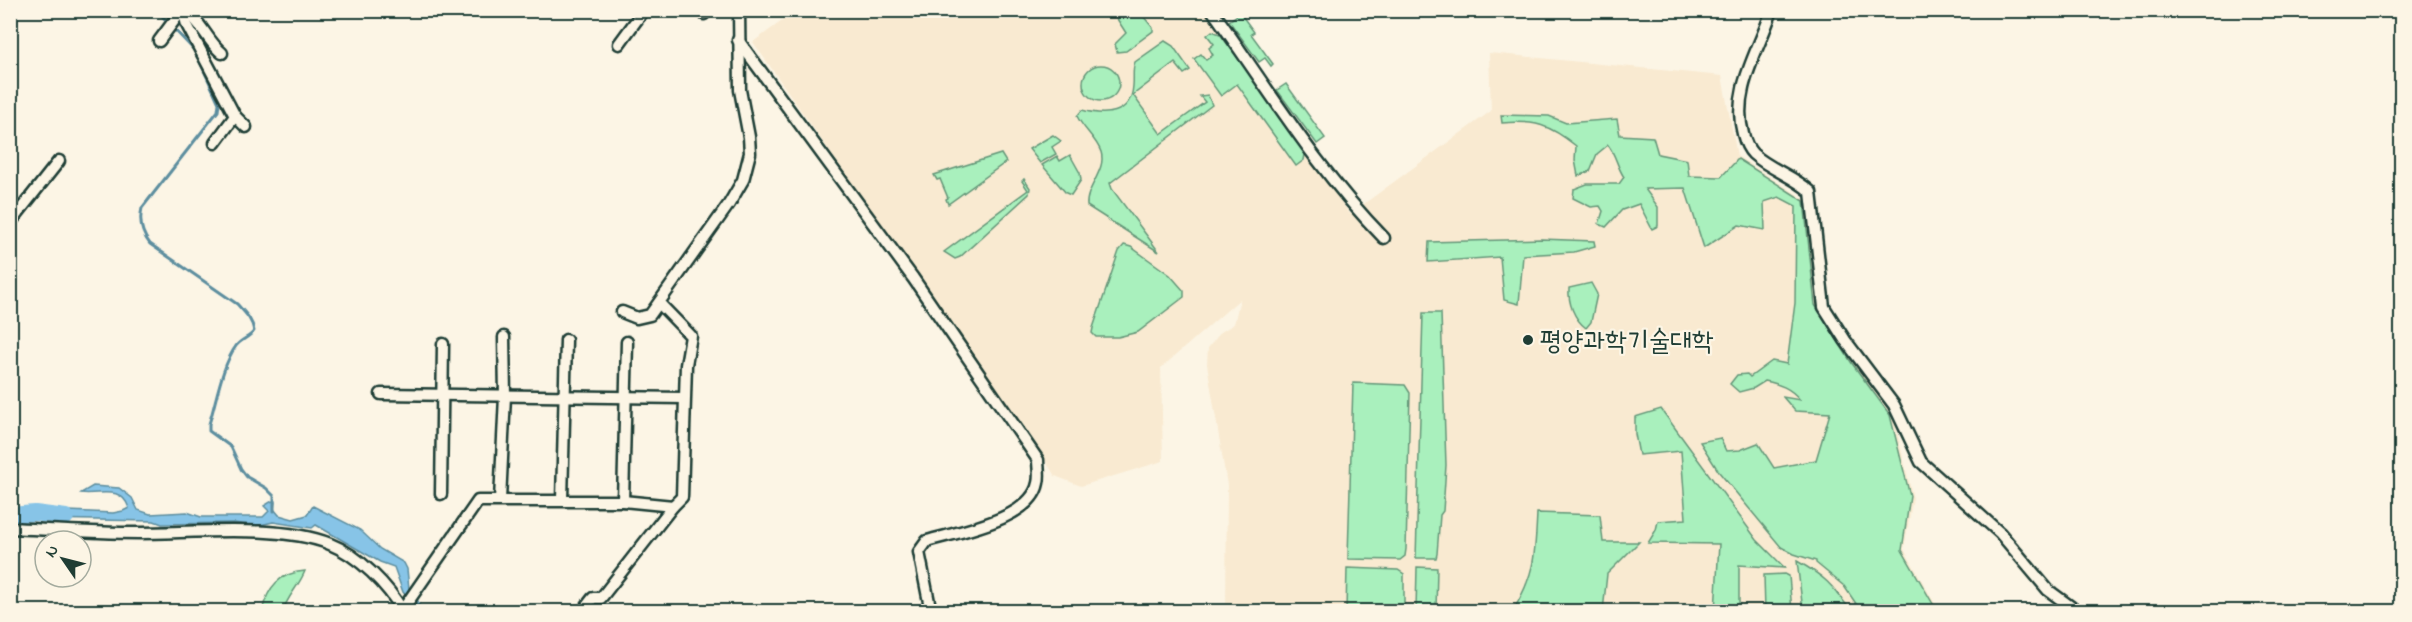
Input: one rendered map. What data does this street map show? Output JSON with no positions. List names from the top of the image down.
{
  "places": ["평양과학기술대학"],
  "north": "top left"
}
